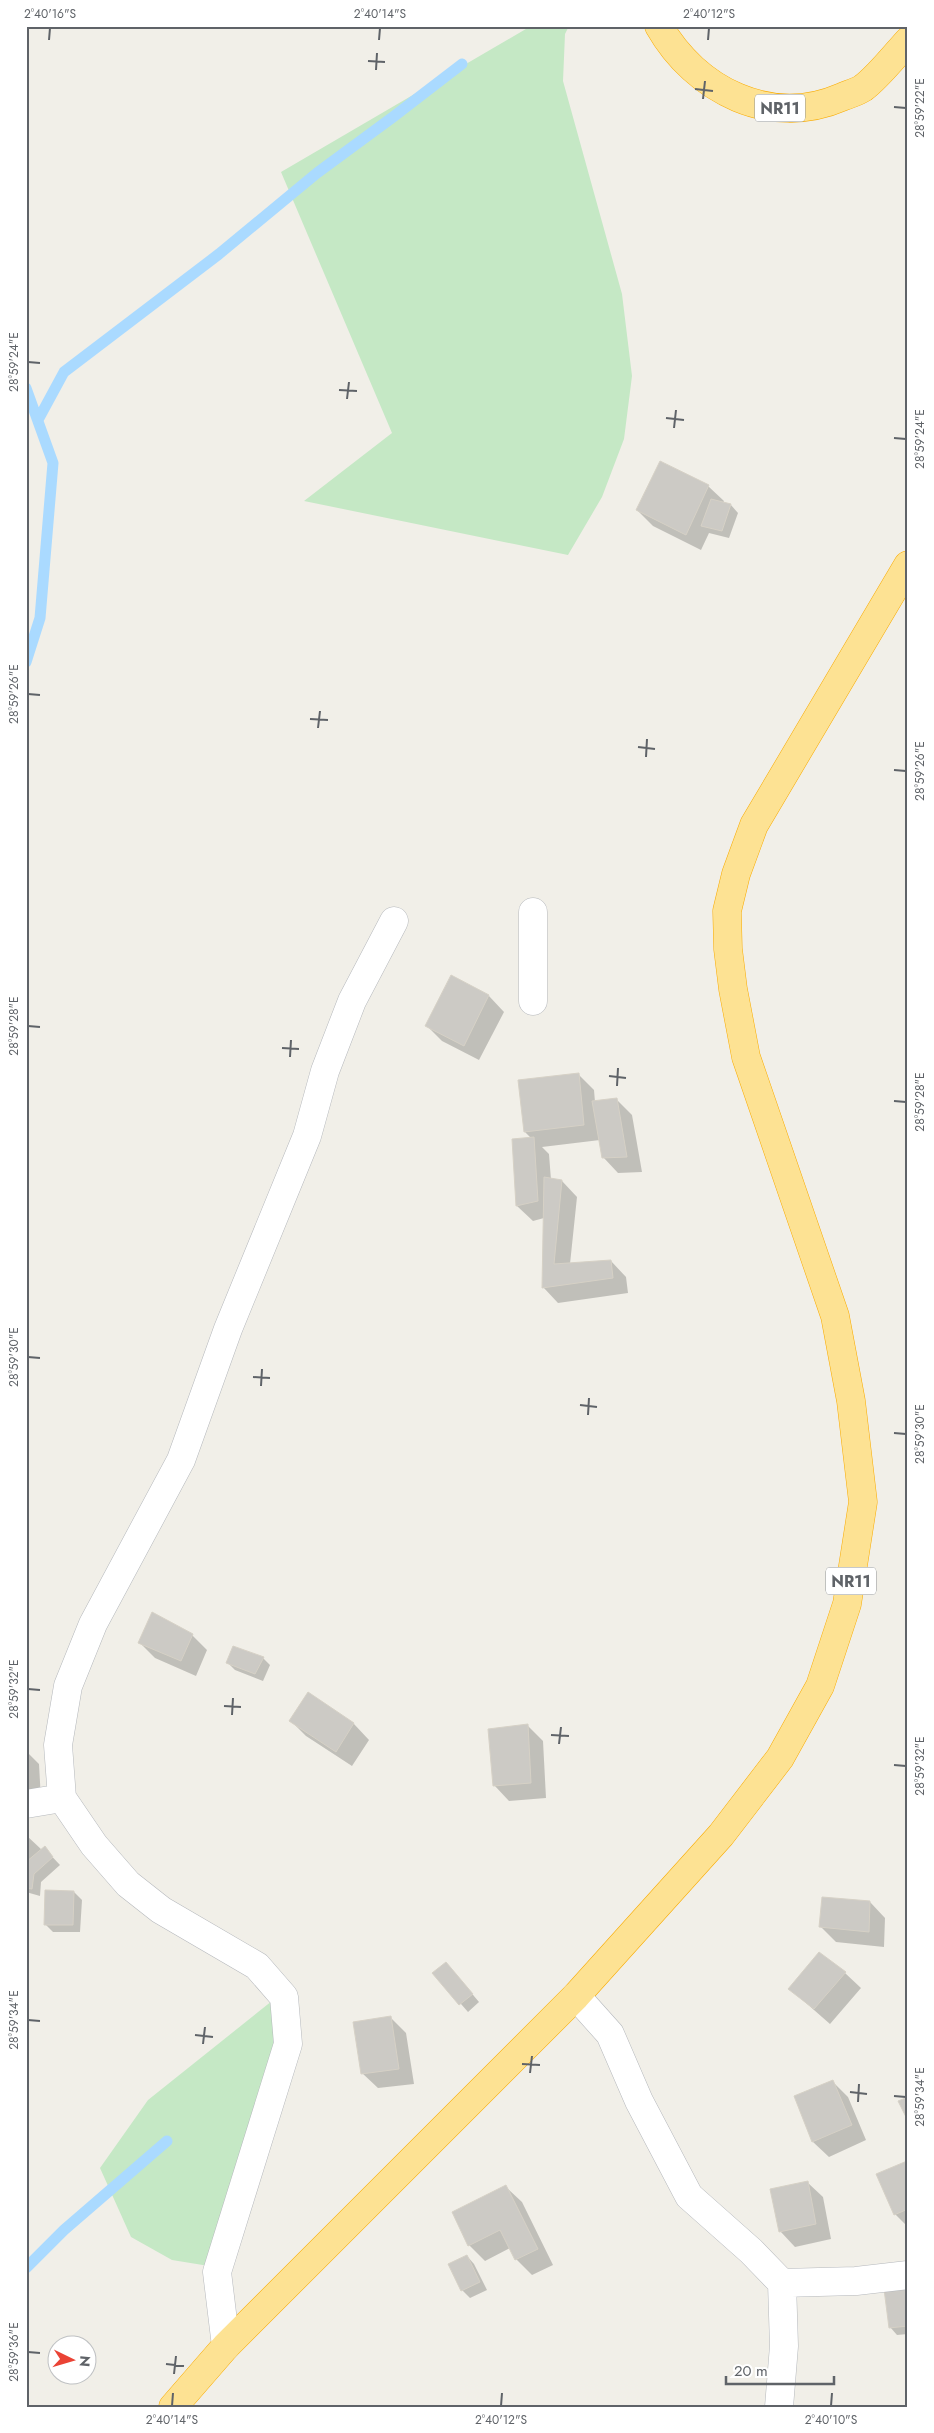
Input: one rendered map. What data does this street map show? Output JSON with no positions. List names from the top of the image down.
{
  "streets": {
    "highway": ["NR11"]
  },
  "scale_bar": "20 m",
  "north": "right",
  "coordinates": [
    "2°40'16\"S",
    "2°40'14\"S",
    "2°40'12\"S",
    "28°59'22\"E",
    "28°59'24\"E",
    "28°59'26\"E",
    "28°59'28\"E",
    "28°59'30\"E",
    "28°59'32\"E",
    "28°59'34\"E",
    "28°59'36\"E",
    "2°40'10\"S"
  ]
}
